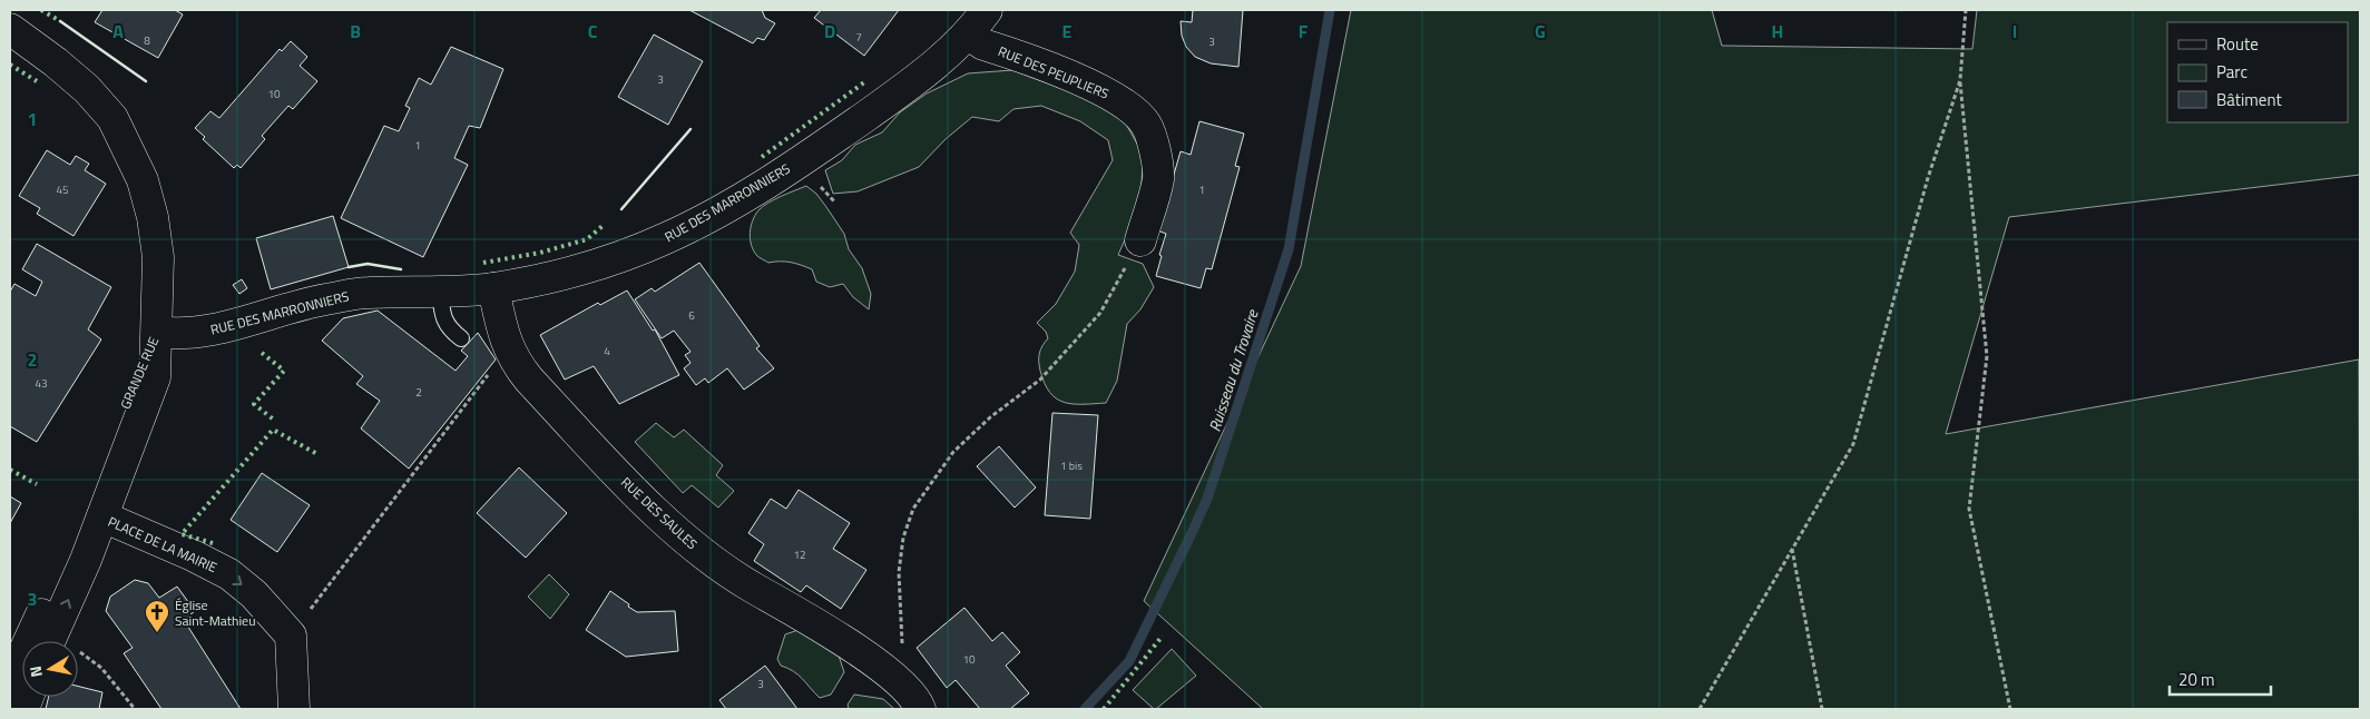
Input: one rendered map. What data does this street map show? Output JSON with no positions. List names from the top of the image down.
{
  "streets": {
    "street": [
      "RUE DES PEUPLIERS",
      "RUE DES MARRONNIERS",
      "GRANDE RUE",
      "RUE DES SAULES",
      "PLACE DE LA MAIRIE"
    ]
  },
  "crossings": [
    ["RUE DES PEUPLIERS", "RUE DES MARRONNIERS"],
    ["RUE DES MARRONNIERS", "GRANDE RUE"],
    ["RUE DES MARRONNIERS", "RUE DES SAULES"]
  ],
  "one_way": ["PLACE DE LA MAIRIE"],
  "water": ["Ruisseau du Trovaire"],
  "places": {
    "church": ["Église Saint-Mathieu"]
  },
  "house_numbers": [
    "7",
    "8",
    "3",
    "3",
    "10",
    "1",
    "45",
    "1",
    "6",
    "4",
    "43",
    "2",
    "1 bis",
    "12",
    "10",
    "3"
  ],
  "legend": ["Route", "Parc", "Bâtiment"],
  "scale_bar": "20 m",
  "north": "left",
  "grid": {
    "columns": [
      "A",
      "B",
      "C",
      "D",
      "E",
      "F",
      "G",
      "H",
      "I"
    ],
    "rows": ["1", "2", "3"]
  }
}
